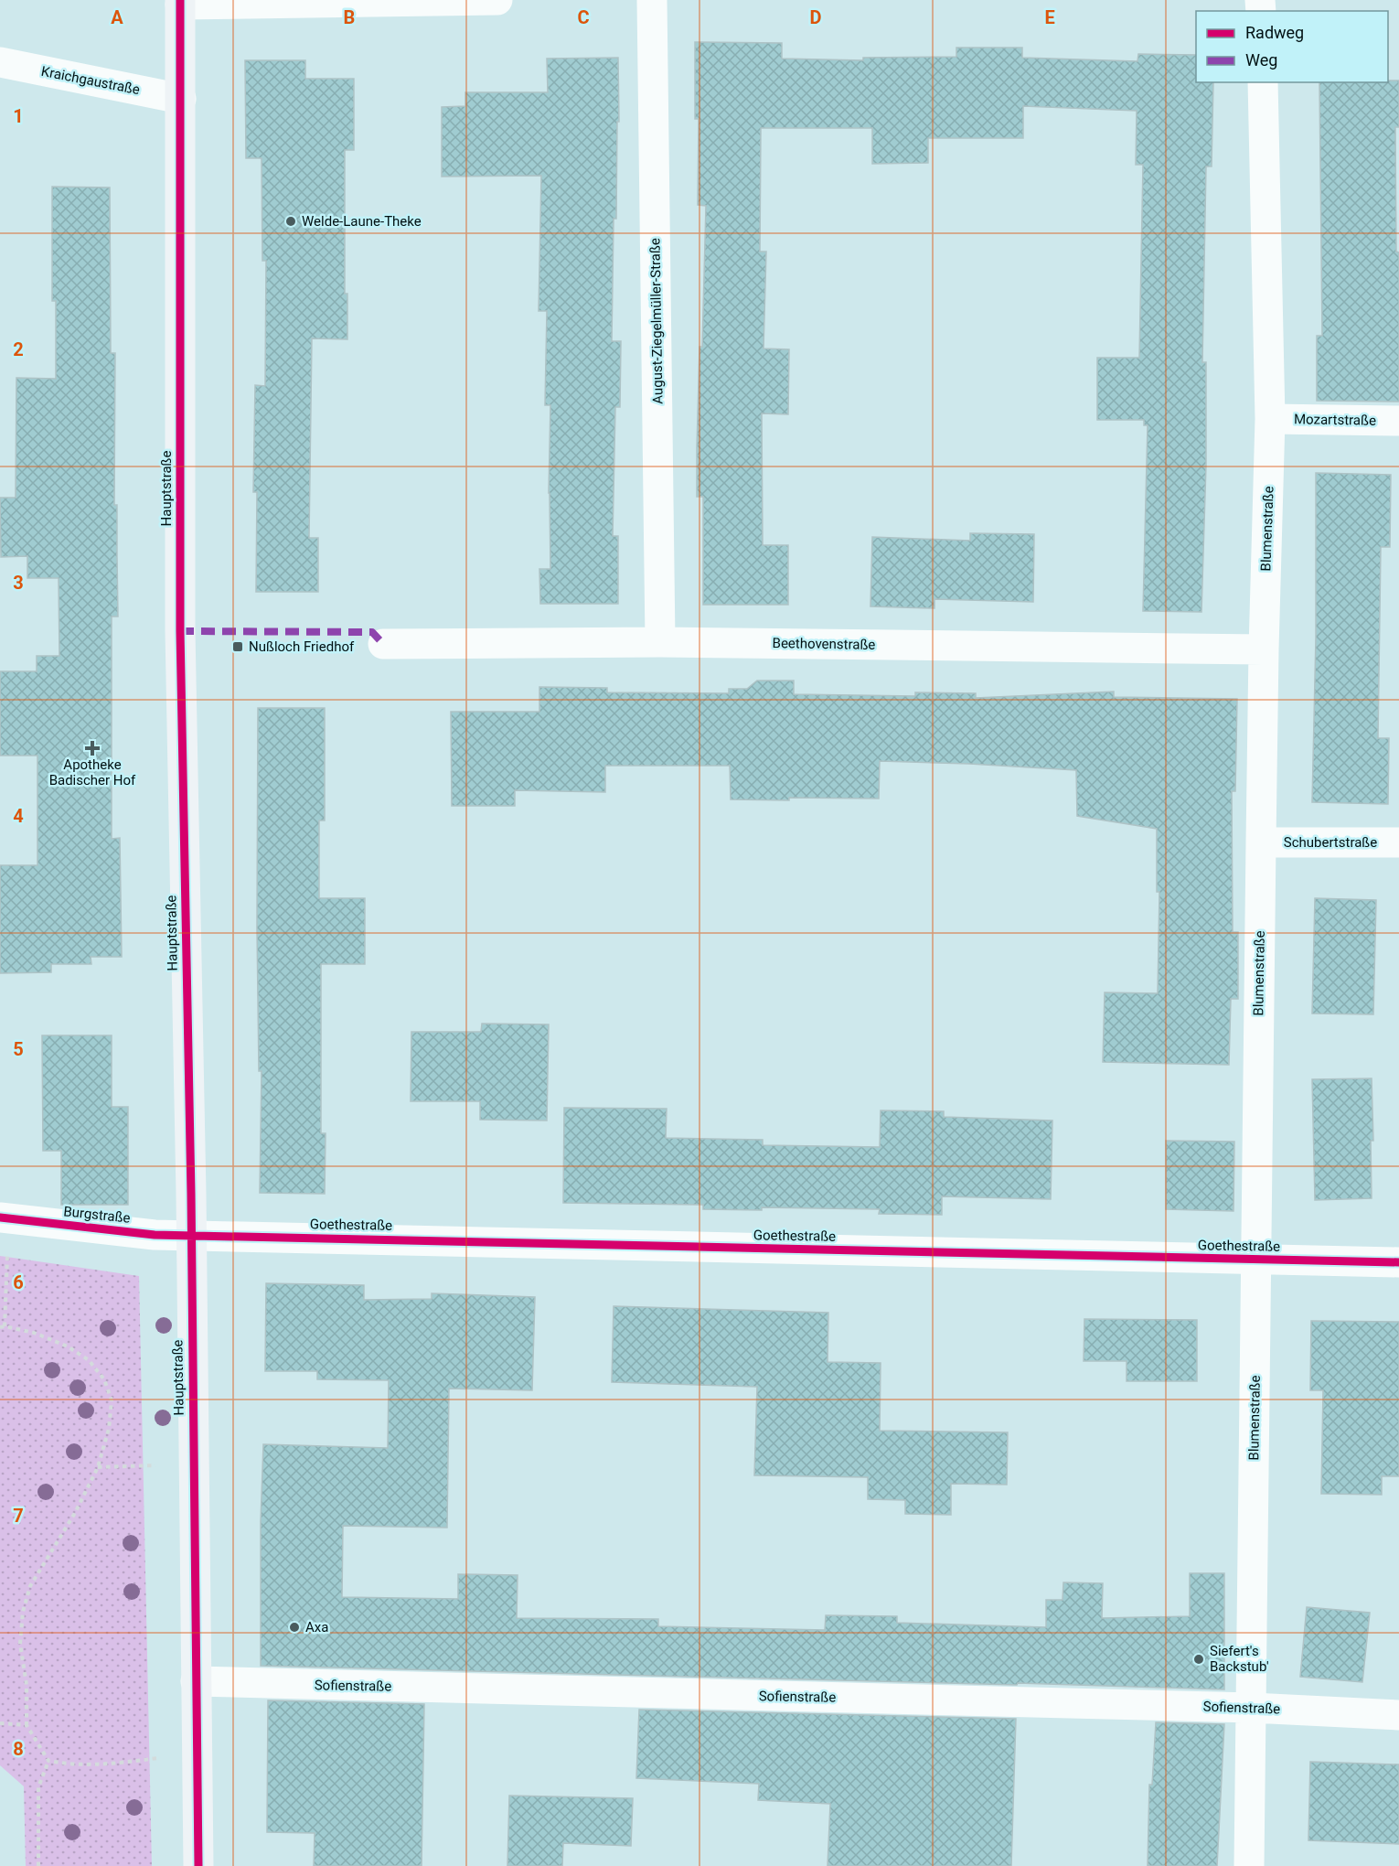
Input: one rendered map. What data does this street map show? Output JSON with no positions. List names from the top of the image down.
{
  "streets": {
    "main road": ["Hauptstraße"],
    "street": [
      "Kraichgaustraße",
      "August-Ziegelmüller-Straße",
      "Mozartstraße",
      "Blumenstraße",
      "Beethovenstraße",
      "Schubertstraße",
      "Burgstraße",
      "Goethestraße",
      "Sofienstraße"
    ]
  },
  "crossings": [
    ["Kraichgaustraße", "Hauptstraße"],
    ["August-Ziegelmüller-Straße", "Beethovenstraße"],
    ["Mozartstraße", "Blumenstraße"],
    ["Hauptstraße", "Burgstraße"],
    ["Hauptstraße", "Goethestraße"],
    ["Hauptstraße", "Sofienstraße"],
    ["Blumenstraße", "Beethovenstraße"],
    ["Blumenstraße", "Schubertstraße"],
    ["Blumenstraße", "Goethestraße"],
    ["Blumenstraße", "Sofienstraße"],
    ["Burgstraße", "Goethestraße"]
  ],
  "places": {
    "other": ["Welde-Laune-Theke", "Axa", "Siefert's Backstub'"],
    "transit": ["Nußloch Friedhof"],
    "health": ["Apotheke Badischer Hof"]
  },
  "legend": ["Radweg", "Weg"],
  "grid": {
    "columns": [
      "A",
      "B",
      "C",
      "D",
      "E"
    ],
    "rows": [
      "1",
      "2",
      "3",
      "4",
      "5",
      "6",
      "7",
      "8"
    ]
  }
}
